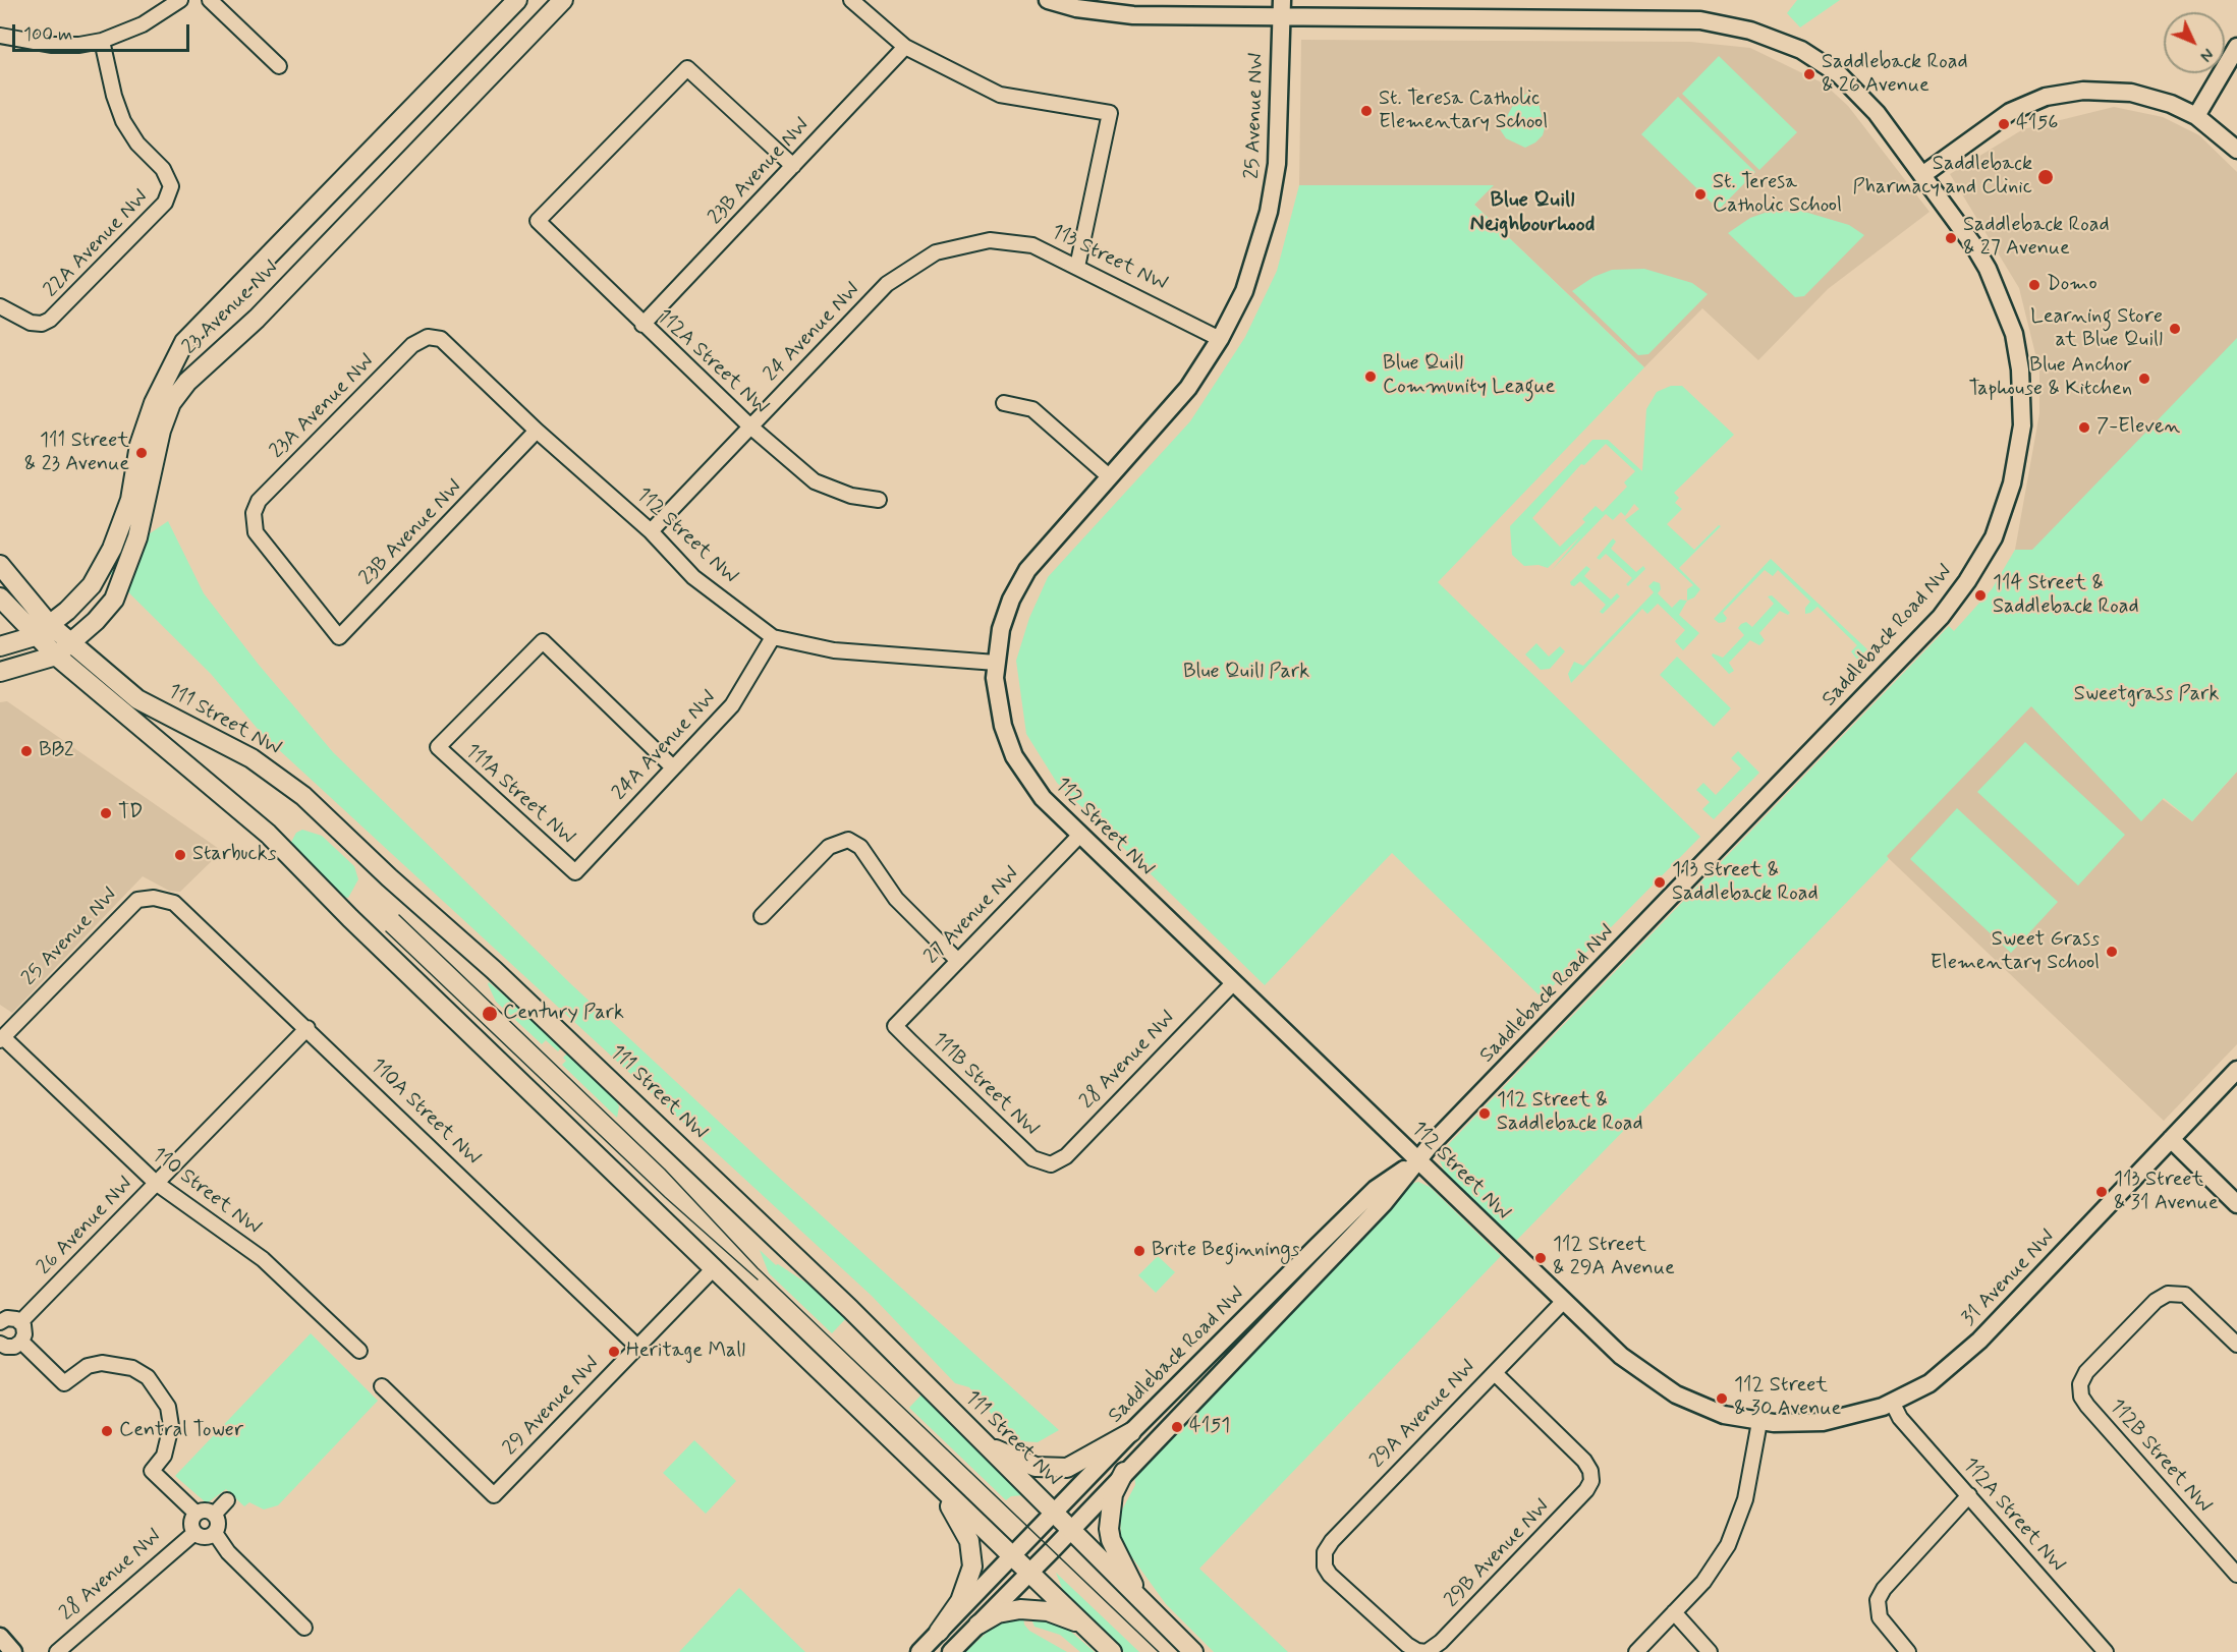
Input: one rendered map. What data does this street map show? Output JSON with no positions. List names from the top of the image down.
{
  "streets": {
    "main road": ["23 Avenue NW", "111 Street NW"],
    "street": [
      "25 Avenue NW",
      "23B Avenue NW",
      "22A Avenue NW",
      "113 Street NW",
      "24 Avenue NW",
      "112A Street NW",
      "23A Avenue NW",
      "112 Street NW",
      "Saddleback Road NW",
      "24A Avenue NW",
      "111A Street NW",
      "27 Avenue NW",
      "28 Avenue NW",
      "111B Street NW",
      "110A Street NW",
      "110 Street NW",
      "26 Avenue NW",
      "31 Avenue NW",
      "29 Avenue NW",
      "29A Avenue NW",
      "112B Street NW",
      "29B Avenue NW"
    ]
  },
  "crossings": [
    ["25 Avenue NW", "113 Street NW"],
    ["25 Avenue NW", "112 Street NW"],
    ["25 Avenue NW", "Saddleback Road NW"],
    ["25 Avenue NW", "110A Street NW"],
    ["25 Avenue NW", "110 Street NW"],
    ["23B Avenue NW", "112A Street NW"],
    ["23B Avenue NW", "23A Avenue NW"],
    ["23B Avenue NW", "112 Street NW"],
    ["113 Street NW", "24 Avenue NW"],
    ["23 Avenue NW", "111 Street NW"],
    ["24 Avenue NW", "112A Street NW"],
    ["24 Avenue NW", "112 Street NW"],
    ["112A Street NW", "31 Avenue NW"],
    ["23A Avenue NW", "112 Street NW"],
    ["112 Street NW", "Saddleback Road NW"],
    ["112 Street NW", "24A Avenue NW"],
    ["112 Street NW", "27 Avenue NW"],
    ["112 Street NW", "28 Avenue NW"],
    ["112 Street NW", "31 Avenue NW"],
    ["112 Street NW", "29A Avenue NW"],
    ["Saddleback Road NW", "111 Street NW"],
    ["111 Street NW", "29 Avenue NW"],
    ["24A Avenue NW", "111A Street NW"],
    ["27 Avenue NW", "111B Street NW"],
    ["28 Avenue NW", "111B Street NW"],
    ["110A Street NW", "26 Avenue NW"],
    ["110A Street NW", "29 Avenue NW"],
    ["110 Street NW", "26 Avenue NW"],
    ["29A Avenue NW", "29B Avenue NW"]
  ],
  "districts": ["Blue Quill Neighbourhood"],
  "parks": ["Blue Quill Park", "Sweetgrass Park"],
  "places": [
    "Saddleback Road & 26 Avenue",
    "St. Teresa Catholic Elementary School",
    "4156",
    "Saddleback Pharmacy and Clinic",
    "St. Teresa Catholic School",
    "Saddleback Road & 27 Avenue",
    "Domo",
    "Learning Store at Blue Quill",
    "Blue Quill Community League",
    "Blue Anchor Taphouse & Kitchen",
    "7-Eleven",
    "111 Street & 23 Avenue",
    "114 Street & Saddleback Road",
    "BB2",
    "TD",
    "Starbucks",
    "113 Street & Saddleback Road",
    "Sweet Grass Elementary School",
    "Century Park",
    "112 Street & Saddleback Road",
    "113 Street & 31 Avenue",
    "Brite Beginnings",
    "112 Street & 29A Avenue",
    "Heritage Mall",
    "112 Street & 30 Avenue",
    "4151",
    "Central Tower"
  ],
  "scale_bar": "100 m",
  "north": "bottom right"
}
